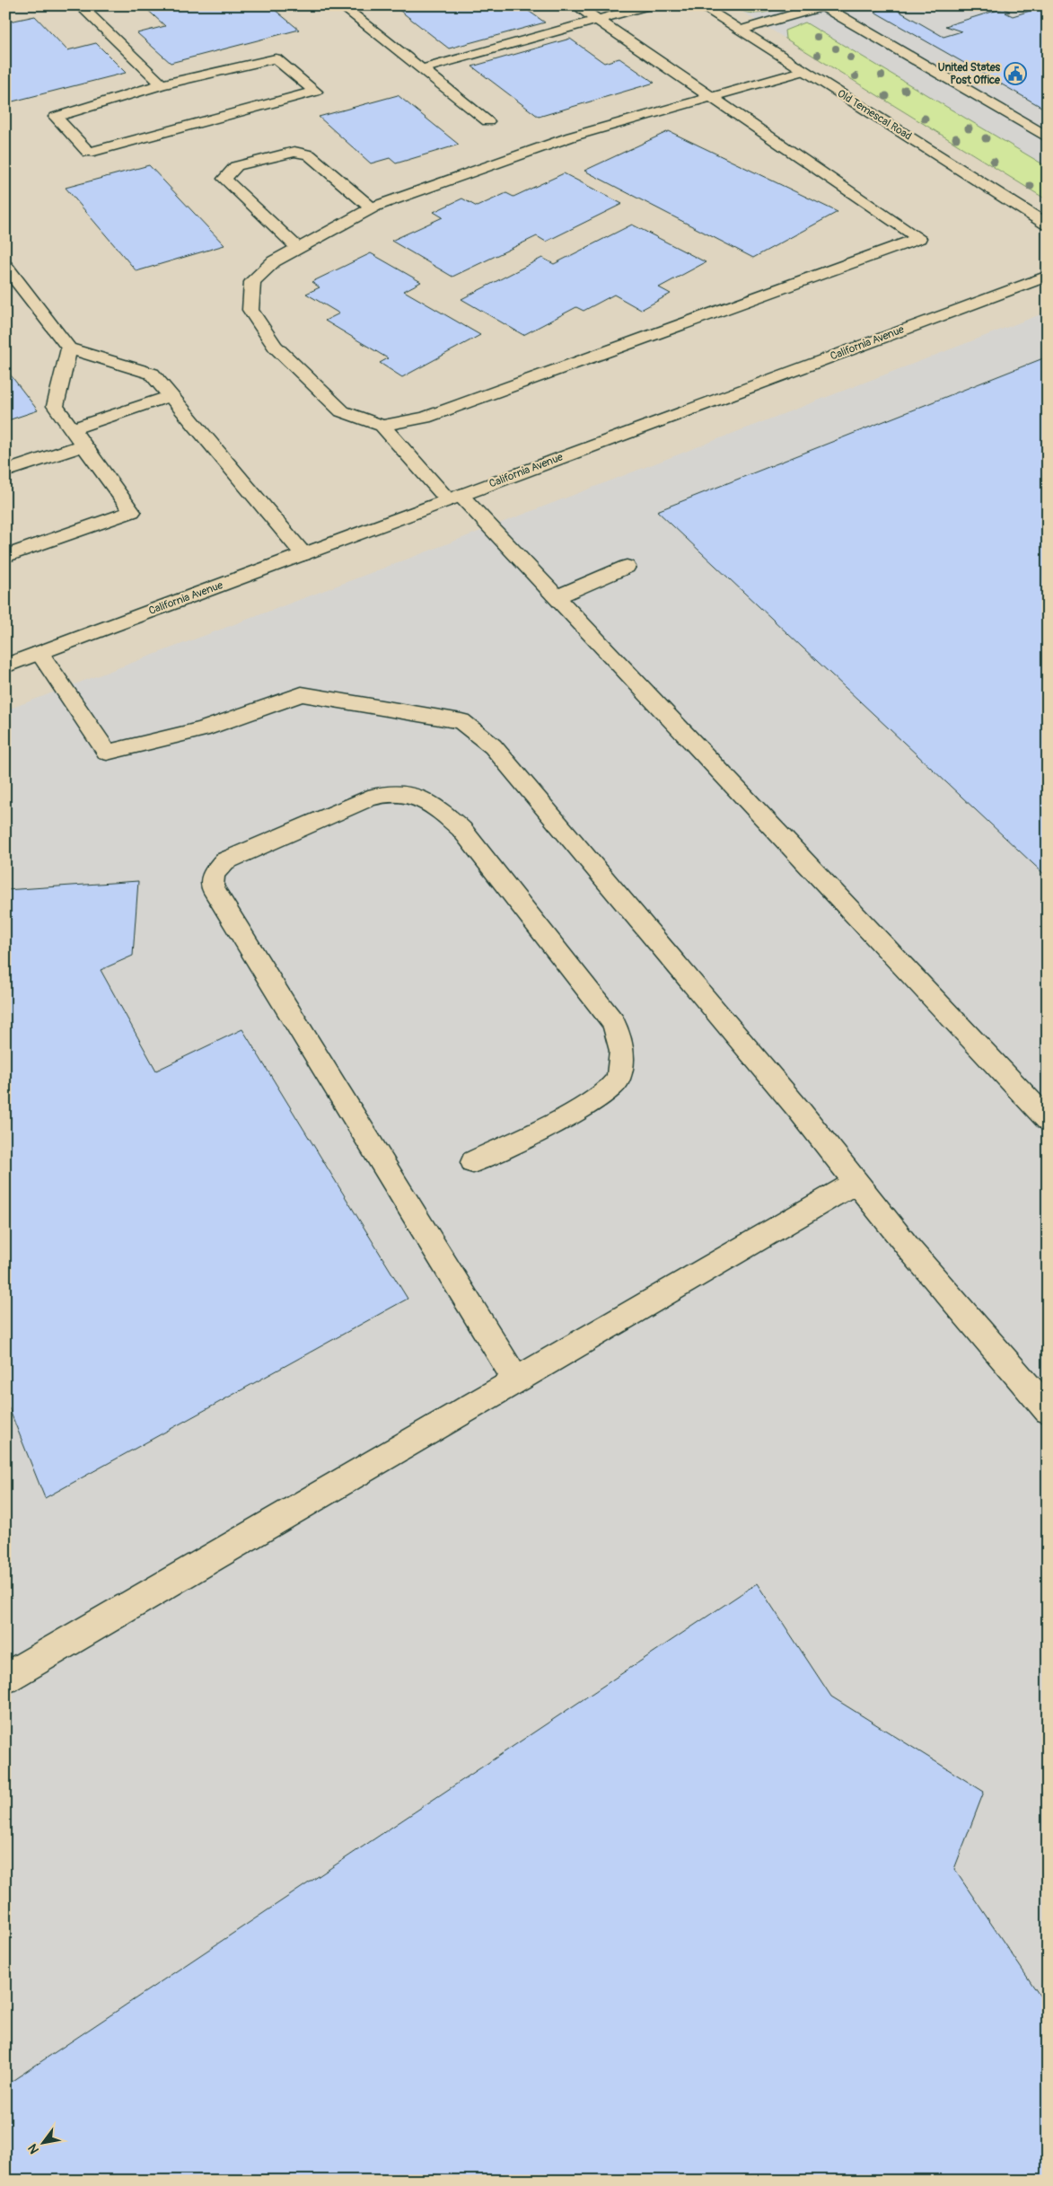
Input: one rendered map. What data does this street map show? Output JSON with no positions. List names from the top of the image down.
{
  "streets": {
    "main road": ["Old Temescal Road", "California Avenue"]
  },
  "places": {
    "public building": ["United States Post Office"]
  },
  "north": "bottom left"
}
